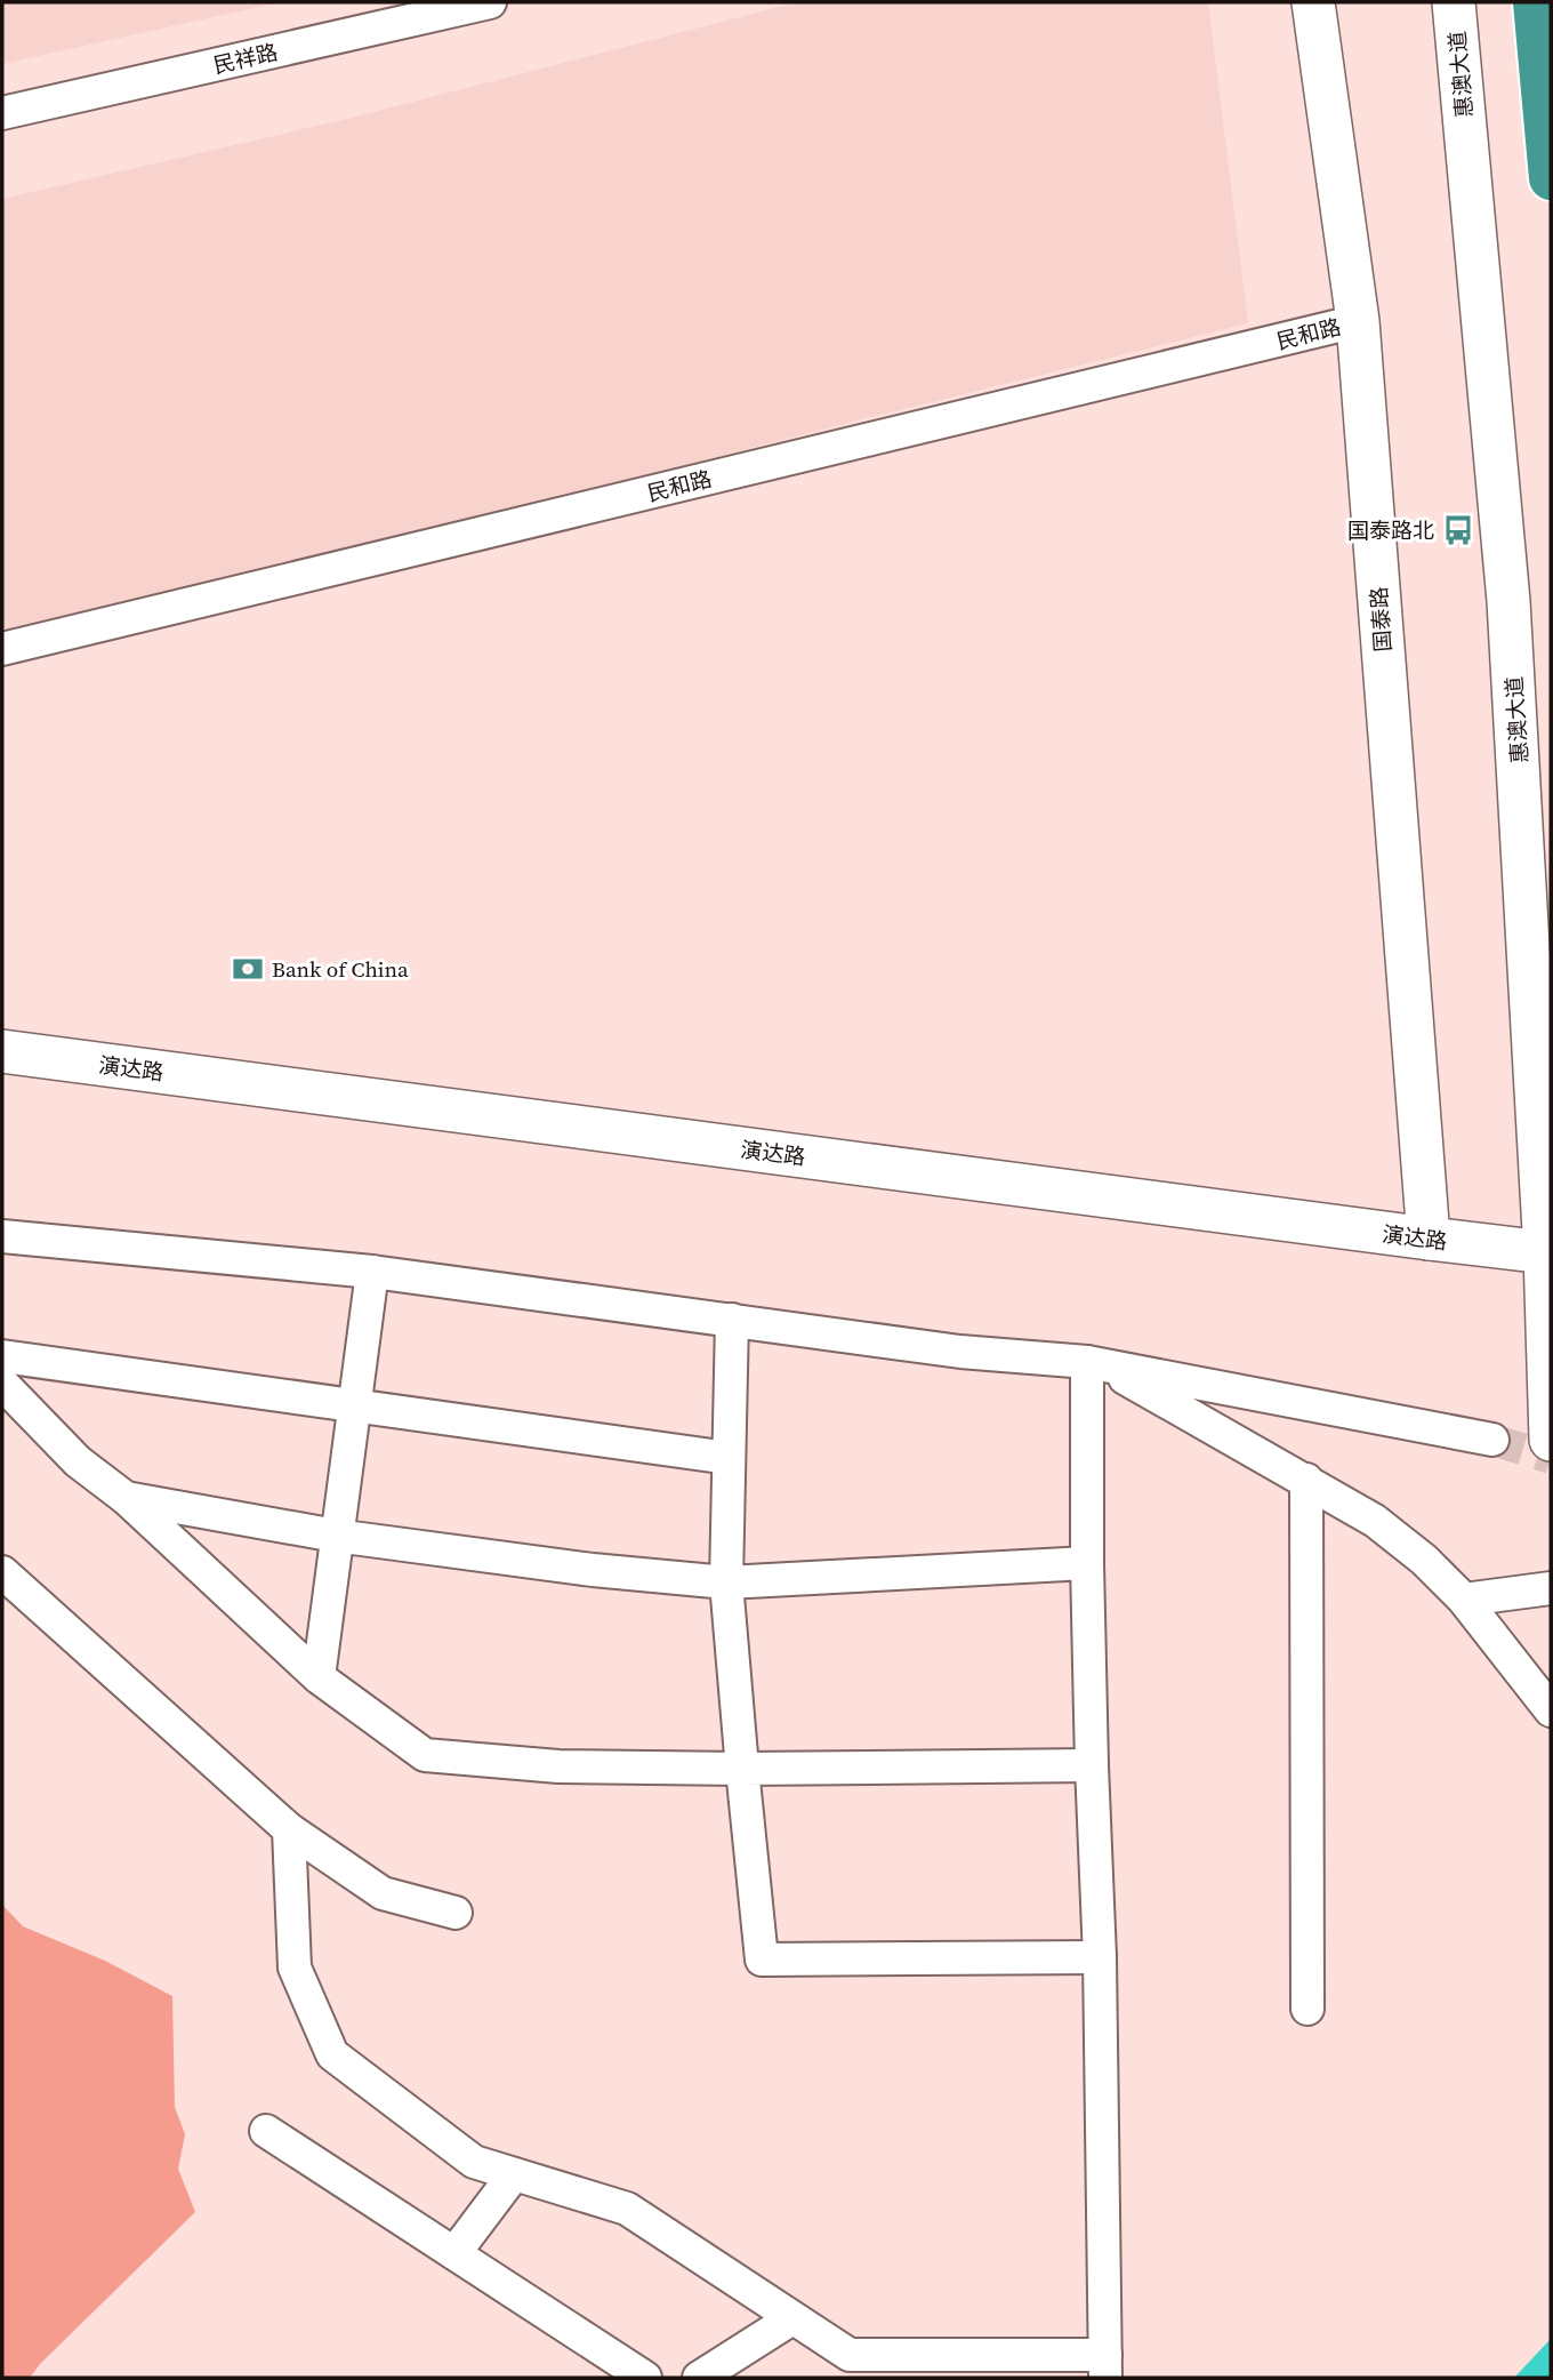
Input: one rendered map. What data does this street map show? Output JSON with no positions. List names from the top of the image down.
{
  "streets": {
    "street": [
      "民祥路",
      "惠澳大道",
      "民和路",
      "国泰路",
      "演达路"
    ]
  },
  "crossings": [
    ["惠澳大道", "演达路"],
    ["民和路", "国泰路"],
    ["国泰路", "演达路"]
  ],
  "places": {
    "bus stop": ["国泰路北"],
    "bank": ["Bank of China"]
  }
}
